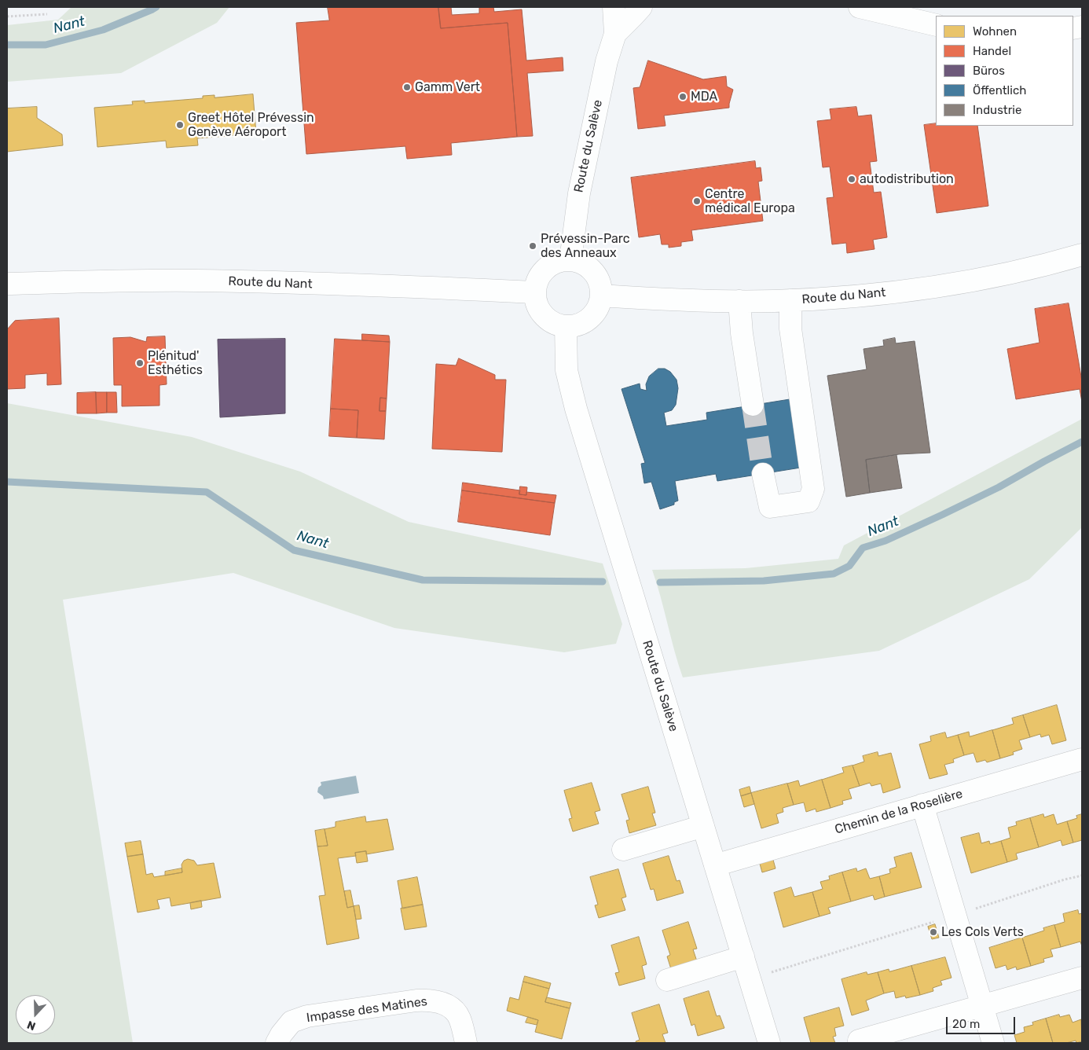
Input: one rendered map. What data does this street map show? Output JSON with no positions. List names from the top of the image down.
{
  "streets": {
    "street": [
      "Route du Salève",
      "Route du Nant",
      "Chemin de la Roselière",
      "Impasse des Matines"
    ]
  },
  "crossings": [
    ["Route du Salève", "Route du Nant"],
    ["Route du Salève", "Chemin de la Roselière"]
  ],
  "water": ["Nant"],
  "places": [
    "Gamm Vert",
    "MDA",
    "Greet Hôtel Prévessin Genève Aéroport",
    "autodistribution",
    "Centre médical Europa",
    "Prévessin-Parc des Anneaux",
    "Plénitud' Esthétics",
    "Les Cols Verts"
  ],
  "legend": [
    "Wohnen",
    "Handel",
    "Büros",
    "Öffentlich",
    "Industrie"
  ],
  "scale_bar": "20 m",
  "north": "bottom"
}
